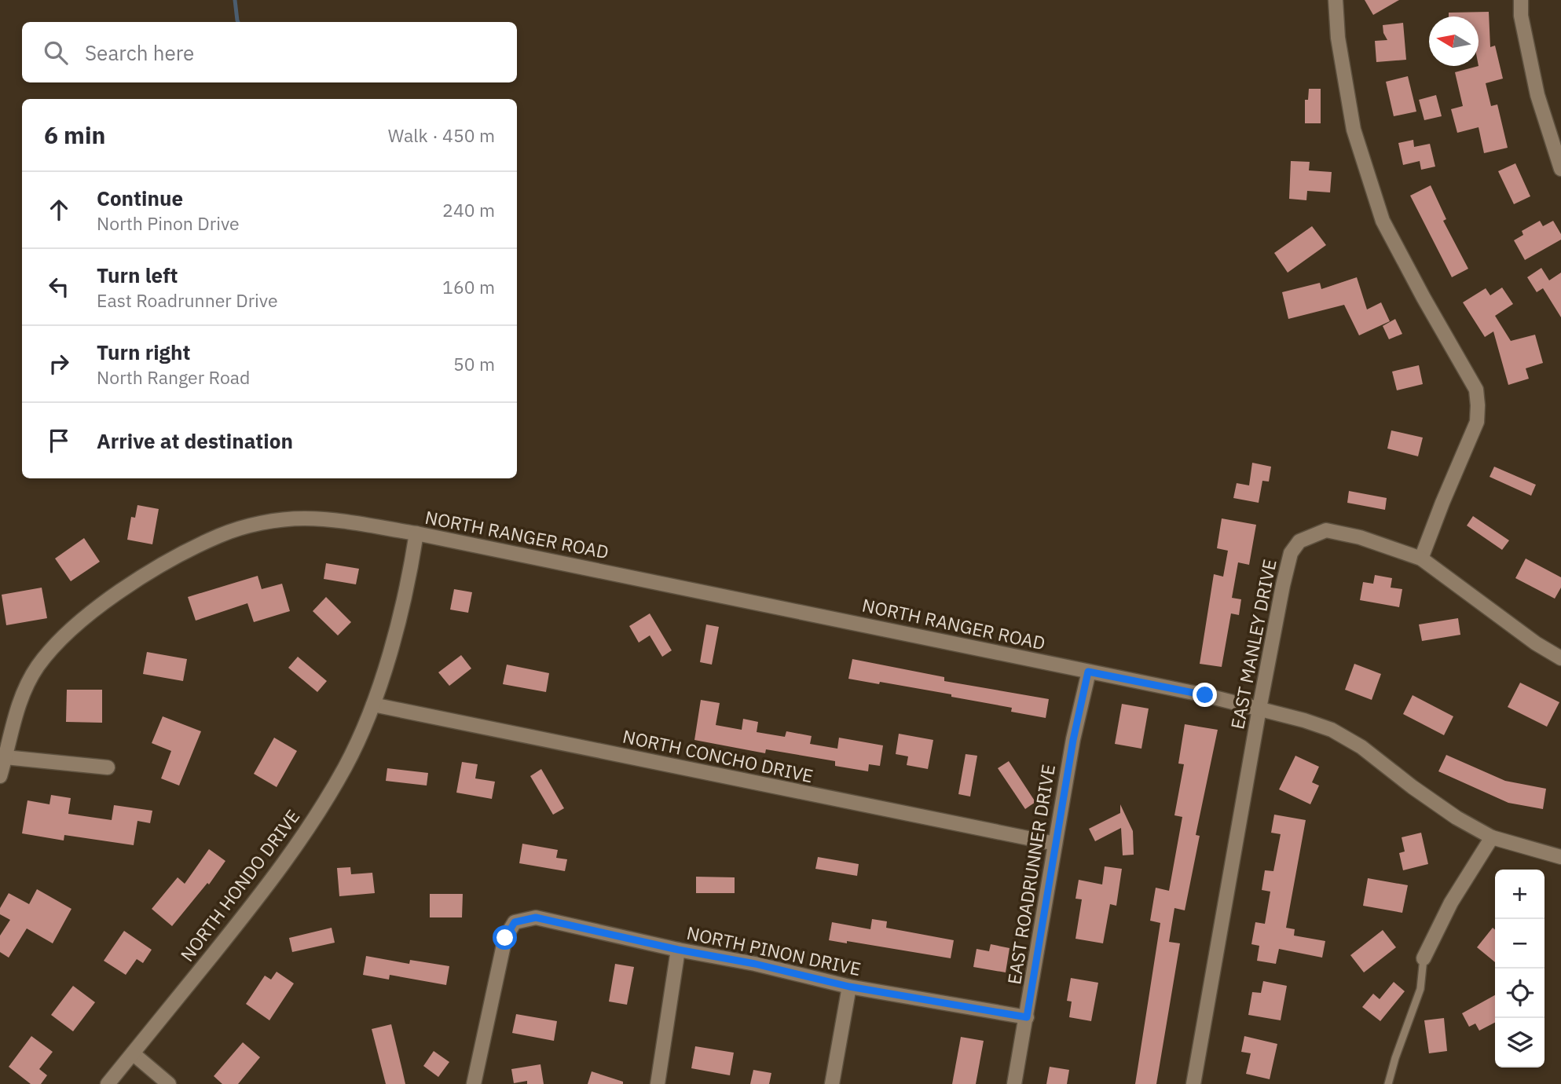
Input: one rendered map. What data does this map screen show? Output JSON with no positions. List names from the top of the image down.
{
  "streets": {
    "street": [
      "NORTH RANGER ROAD",
      "EAST MANLEY DRIVE",
      "NORTH CONCHO DRIVE",
      "EAST ROADRUNNER DRIVE",
      "NORTH HONDO DRIVE",
      "NORTH PINON DRIVE"
    ]
  },
  "crossings": [
    ["NORTH RANGER ROAD", "EAST MANLEY DRIVE"],
    ["NORTH RANGER ROAD", "EAST ROADRUNNER DRIVE"],
    ["NORTH RANGER ROAD", "NORTH HONDO DRIVE"],
    ["NORTH CONCHO DRIVE", "EAST ROADRUNNER DRIVE"],
    ["NORTH CONCHO DRIVE", "NORTH HONDO DRIVE"],
    ["EAST ROADRUNNER DRIVE", "NORTH PINON DRIVE"]
  ],
  "north": "left",
  "page": {
    "search": "Search here",
    "heading": ["6 min", "Walk · 450 m"],
    "list": [
      ["Continue", "North Pinon Drive", "240 m"],
      ["Turn left", "East Roadrunner Drive", "160 m"],
      ["Turn right", "North Ranger Road", "50 m"],
      "Arrive at destination"
    ],
    "map_buttons": ["+", "−"]
  }
}
